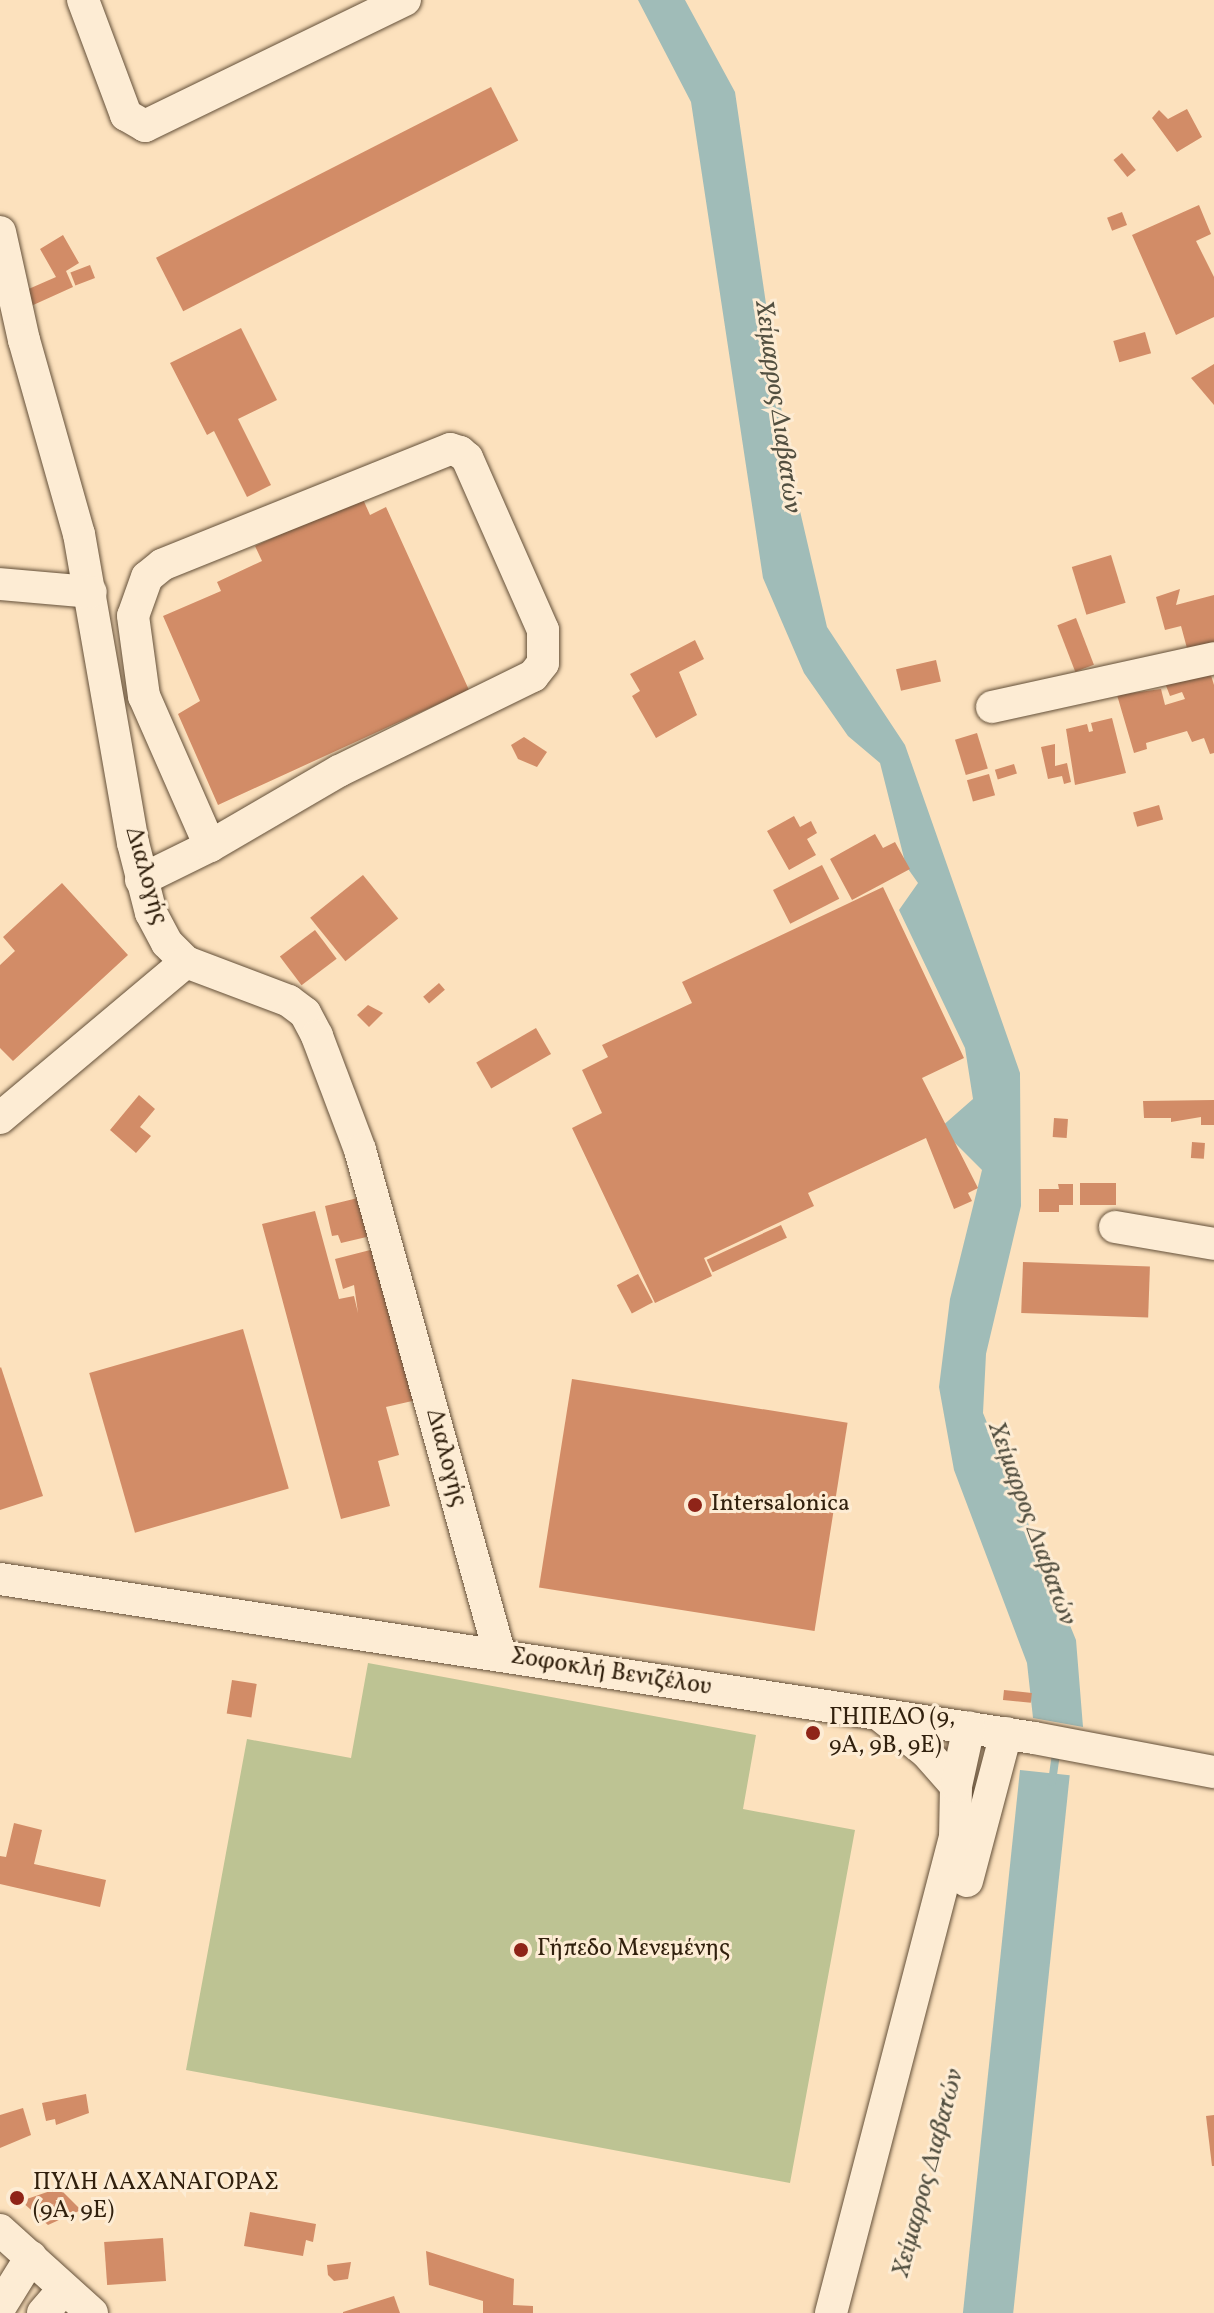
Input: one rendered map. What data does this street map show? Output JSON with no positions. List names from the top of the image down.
{
  "streets": {
    "street": ["Διαλογής", "Σοφοκλή Βενιζέλου"]
  },
  "crossings": [
    ["Διαλογής", "Σοφοκλή Βενιζέλου"]
  ],
  "water": ["Χείμαρρος Διαβατών"],
  "places": [
    "Intersalonica",
    "ΓΗΠΕΔΟ (9, 9Α, 9Β, 9Ε)",
    "Γήπεδο Μενεμένης",
    "ΠΥΛΗ ΛΑΧΑΝΑΓΟΡΑΣ (9Α, 9Ε)"
  ]
}
